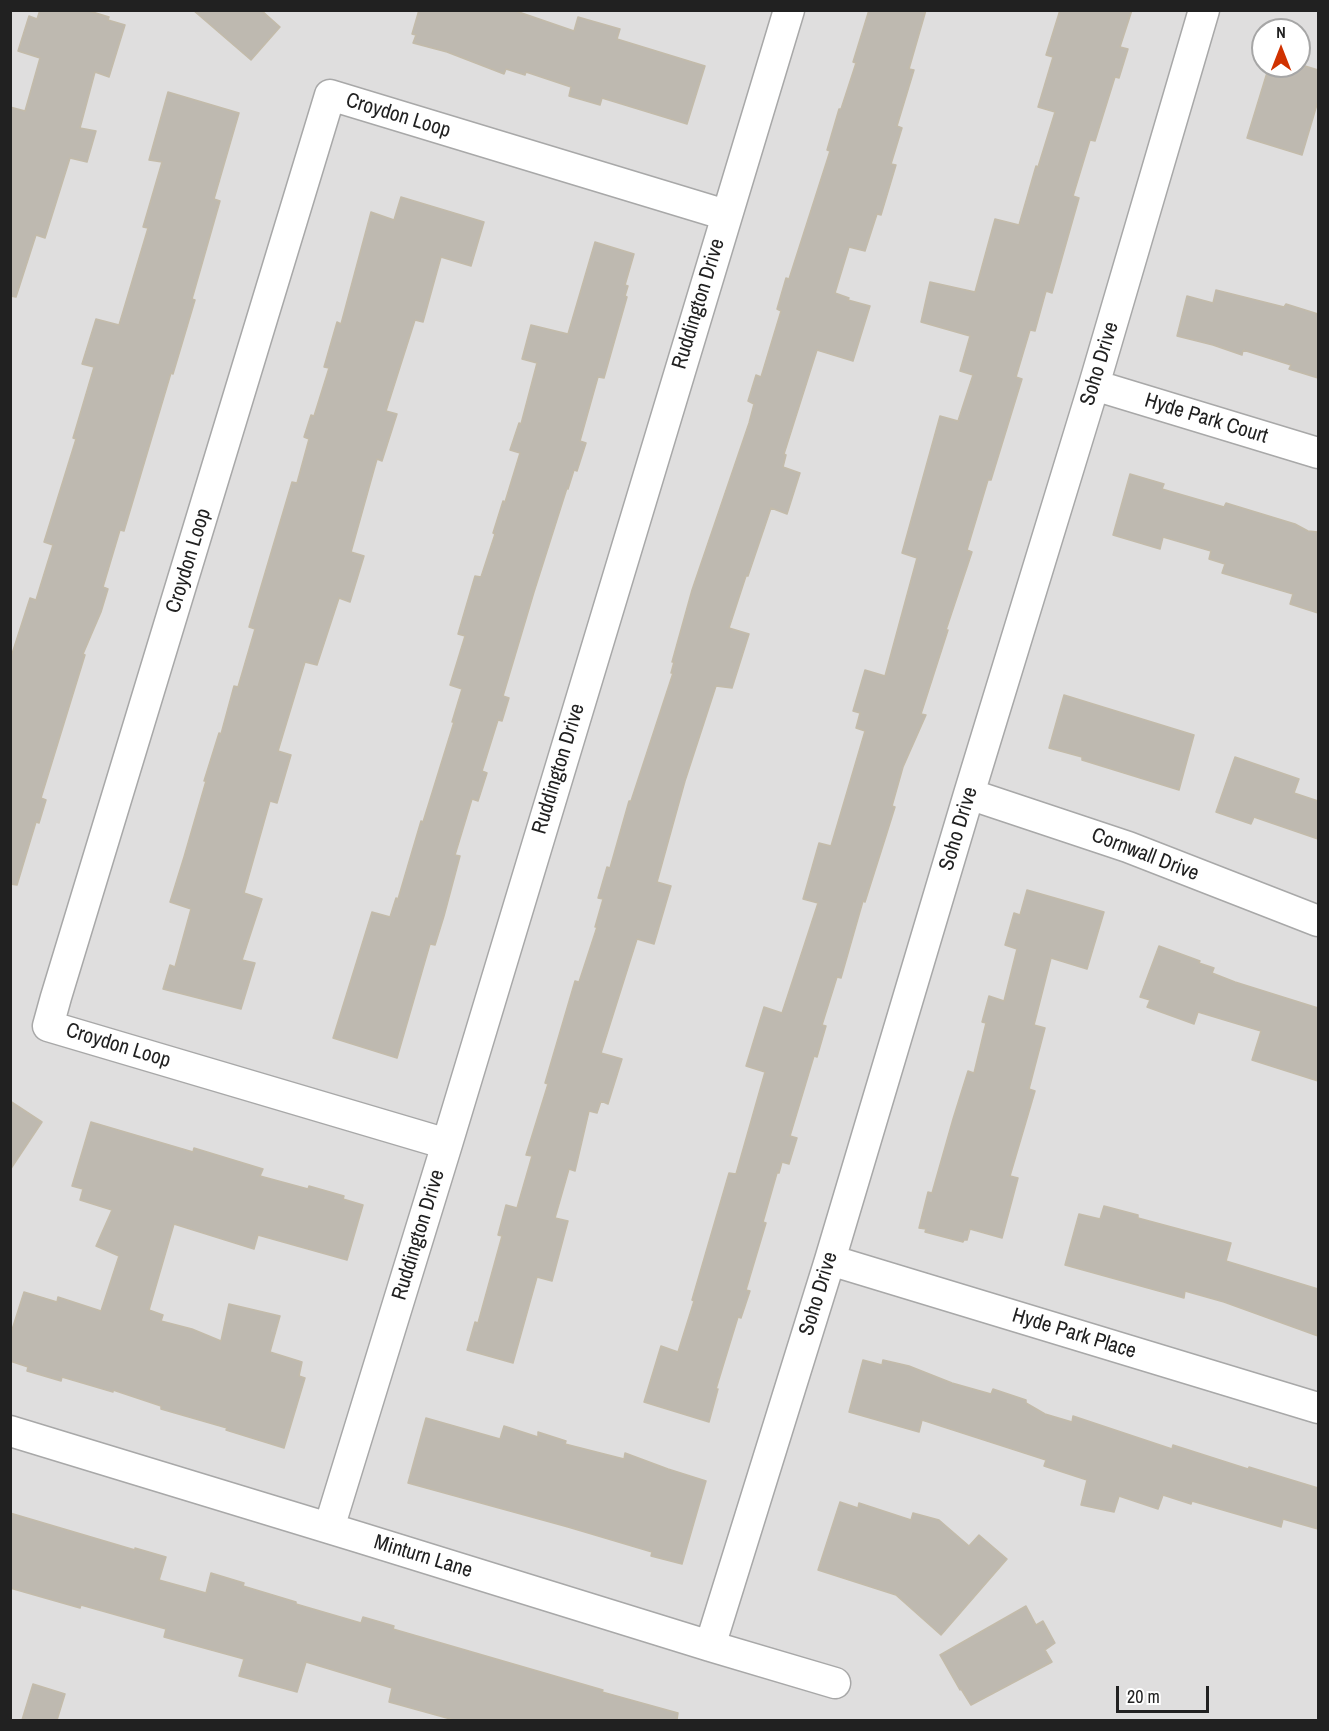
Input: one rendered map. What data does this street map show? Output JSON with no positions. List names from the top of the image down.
{
  "streets": {
    "street": [
      "Croydon Loop",
      "Ruddington Drive",
      "Soho Drive",
      "Hyde Park Court",
      "Cornwall Drive",
      "Hyde Park Place",
      "Minturn Lane"
    ]
  },
  "crossings": [
    ["Croydon Loop", "Ruddington Drive"],
    ["Ruddington Drive", "Minturn Lane"],
    ["Soho Drive", "Hyde Park Court"],
    ["Soho Drive", "Cornwall Drive"],
    ["Soho Drive", "Hyde Park Place"],
    ["Soho Drive", "Minturn Lane"]
  ],
  "scale_bar": "20 m",
  "north": "top"
}
